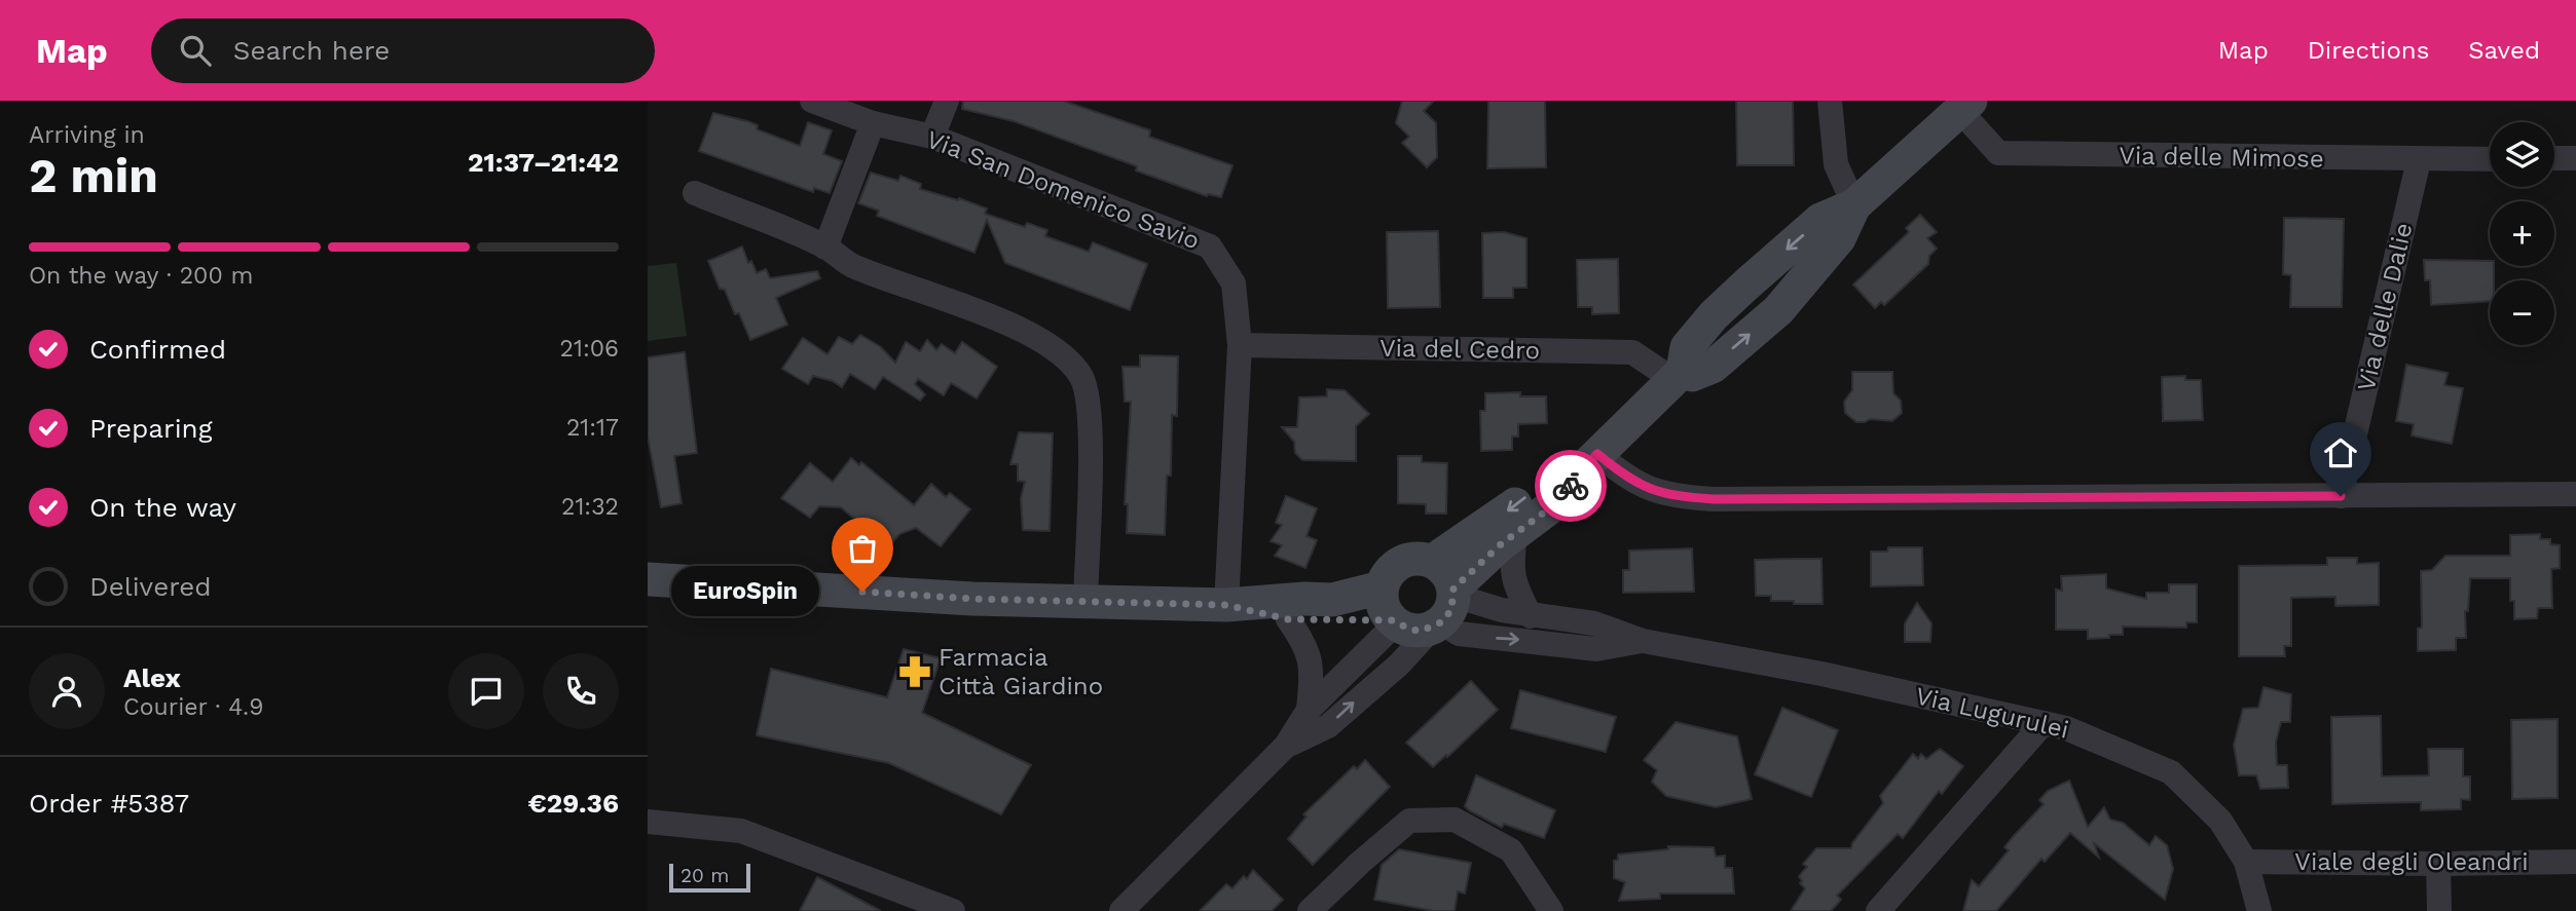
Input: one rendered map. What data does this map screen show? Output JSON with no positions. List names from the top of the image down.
{
  "streets": {
    "street": [
      "Via delle Mimose",
      "Via San Domenico Savio",
      "Via delle Dalie",
      "Via del Cedro",
      "Via Lugurulei",
      "Viale degli Oleandri"
    ]
  },
  "crossings": [
    ["Via delle Mimose", "Via delle Dalie"],
    ["Via San Domenico Savio", "Via del Cedro"],
    ["Via Lugurulei", "Viale degli Oleandri"]
  ],
  "places": {
    "other": ["EuroSpin"],
    "pharmacy": ["Farmacia Città Giardino"]
  },
  "scale_bar": "20 m",
  "page": {
    "header": "Map",
    "search": "Search here",
    "nav": ["Map", "Directions", "Saved"],
    "heading": ["2 min", "Arriving in", "21:37–21:42"],
    "panel": [
      "Alex",
      "Courier · 4.9",
      "Order #5387",
      "€29.36"
    ],
    "map_buttons": ["+", "−"],
    "bar": "On the way · 200 m",
    "list": [
      ["Confirmed", "21:06"],
      ["Preparing", "21:17"],
      ["On the way", "21:32"],
      "Delivered"
    ],
    "bubble": "EuroSpin",
    "scale": "20 m"
  }
}
